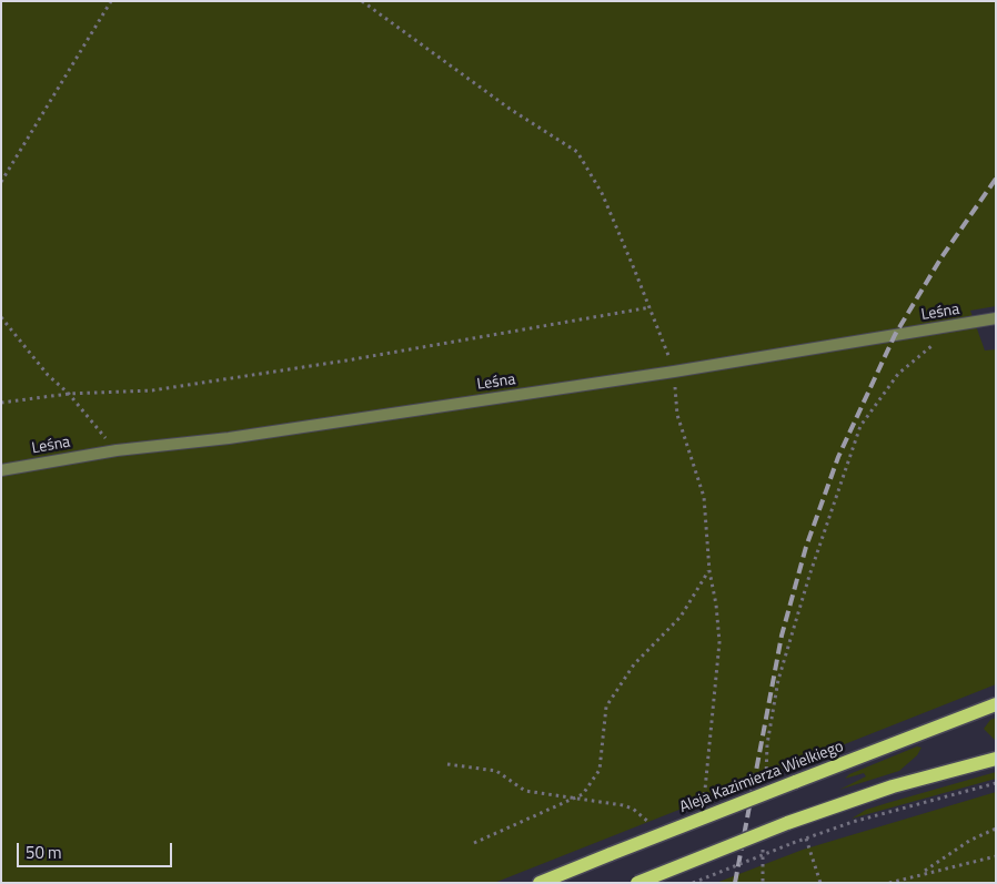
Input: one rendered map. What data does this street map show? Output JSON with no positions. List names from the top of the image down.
{
  "streets": {
    "main road": ["Aleja Kazimierza Wielkiego"],
    "street": ["Leśna"]
  },
  "scale_bar": "50 m"
}
